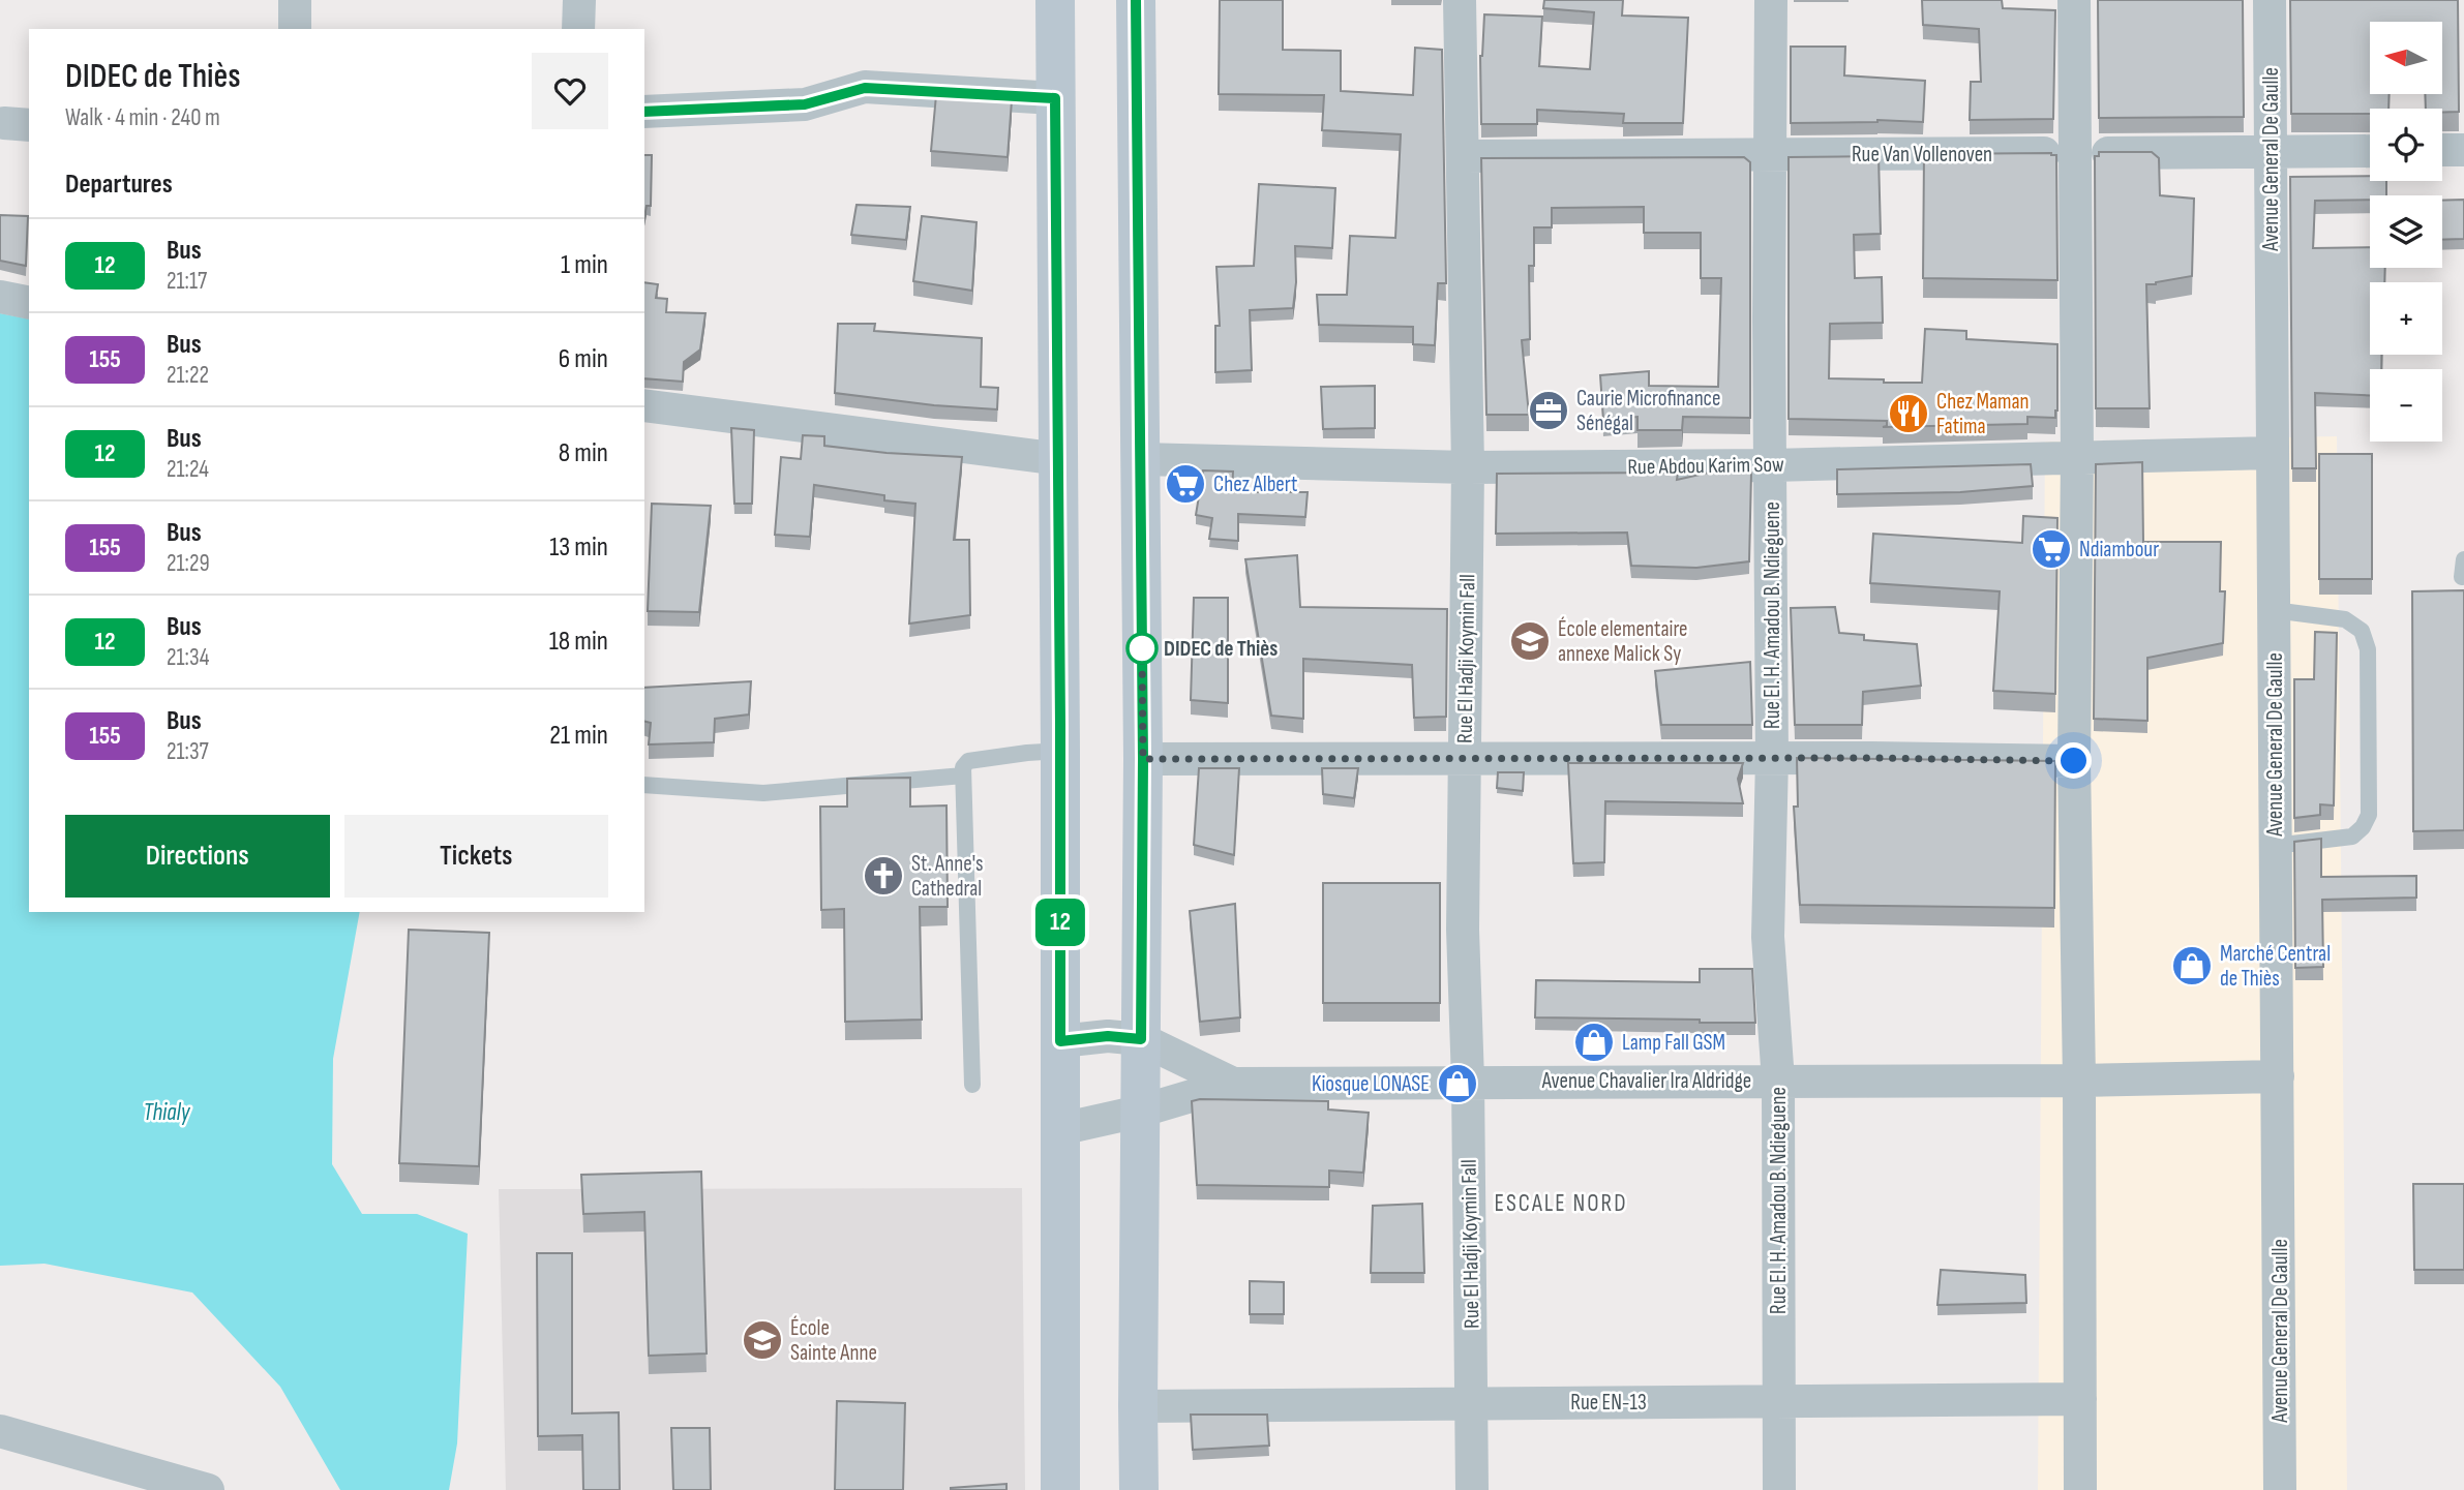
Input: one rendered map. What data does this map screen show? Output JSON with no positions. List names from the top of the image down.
{
  "streets": {
    "street": [
      "Rue Van Vollenoven",
      "Avenue General De Gaulle",
      "Rue Abdou Karim Sow",
      "Rue El. H. Amadou B. Ndieguene",
      "Rue El Hadji Koymin Fall",
      "Avenue Chavalier Ira Aldridge",
      "Rue EN-13"
    ]
  },
  "crossings": [
    ["Rue Van Vollenoven", "Avenue General De Gaulle"],
    ["Rue Van Vollenoven", "Rue El. H. Amadou B. Ndieguene"],
    ["Rue Van Vollenoven", "Rue El Hadji Koymin Fall"],
    ["Avenue General De Gaulle", "Rue Abdou Karim Sow"],
    ["Avenue General De Gaulle", "Avenue Chavalier Ira Aldridge"],
    ["Rue Abdou Karim Sow", "Rue El. H. Amadou B. Ndieguene"],
    ["Rue Abdou Karim Sow", "Rue El Hadji Koymin Fall"],
    ["Rue El. H. Amadou B. Ndieguene", "Avenue Chavalier Ira Aldridge"],
    ["Rue El. H. Amadou B. Ndieguene", "Rue EN-13"],
    ["Rue El Hadji Koymin Fall", "Avenue Chavalier Ira Aldridge"],
    ["Rue El Hadji Koymin Fall", "Rue EN-13"]
  ],
  "districts": ["ESCALE NORD"],
  "water": ["Thialy"],
  "places": {
    "office": ["Caurie Microfinance Sénégal"],
    "restaurant": ["Chez Maman Fatima"],
    "supermarket": ["Chez Albert", "Ndiambour"],
    "school or university": ["École elementaire annexe Malick Sy", "École Sainte Anne"],
    "other": ["DIDEC de Thiès"],
    "church": ["St. Anne's Cathedral"],
    "shop": ["Marché Central de Thiès", "Lamp Fall GSM", "Kiosque LONASE"]
  },
  "lines": ["bus line 12"],
  "north": "left",
  "page": {
    "on_map": "12",
    "map_buttons": ["+", "−"],
    "heading": [
      ["DIDEC de Thiès", "Walk · 4 min · 240 m"],
      "Departures"
    ],
    "list": [
      {
        "mark": "12",
        "name": "Bus",
        "note": "21:17",
        "value": "1 min"
      },
      {
        "mark": "155",
        "name": "Bus",
        "note": "21:22",
        "value": "6 min"
      },
      {
        "mark": "12",
        "name": "Bus",
        "note": "21:24",
        "value": "8 min"
      },
      {
        "mark": "155",
        "name": "Bus",
        "note": "21:29",
        "value": "13 min"
      },
      {
        "mark": "12",
        "name": "Bus",
        "note": "21:34",
        "value": "18 min"
      },
      {
        "mark": "155",
        "name": "Bus",
        "note": "21:37",
        "value": "21 min"
      }
    ],
    "buttons": ["Directions", "Tickets"]
  }
}
